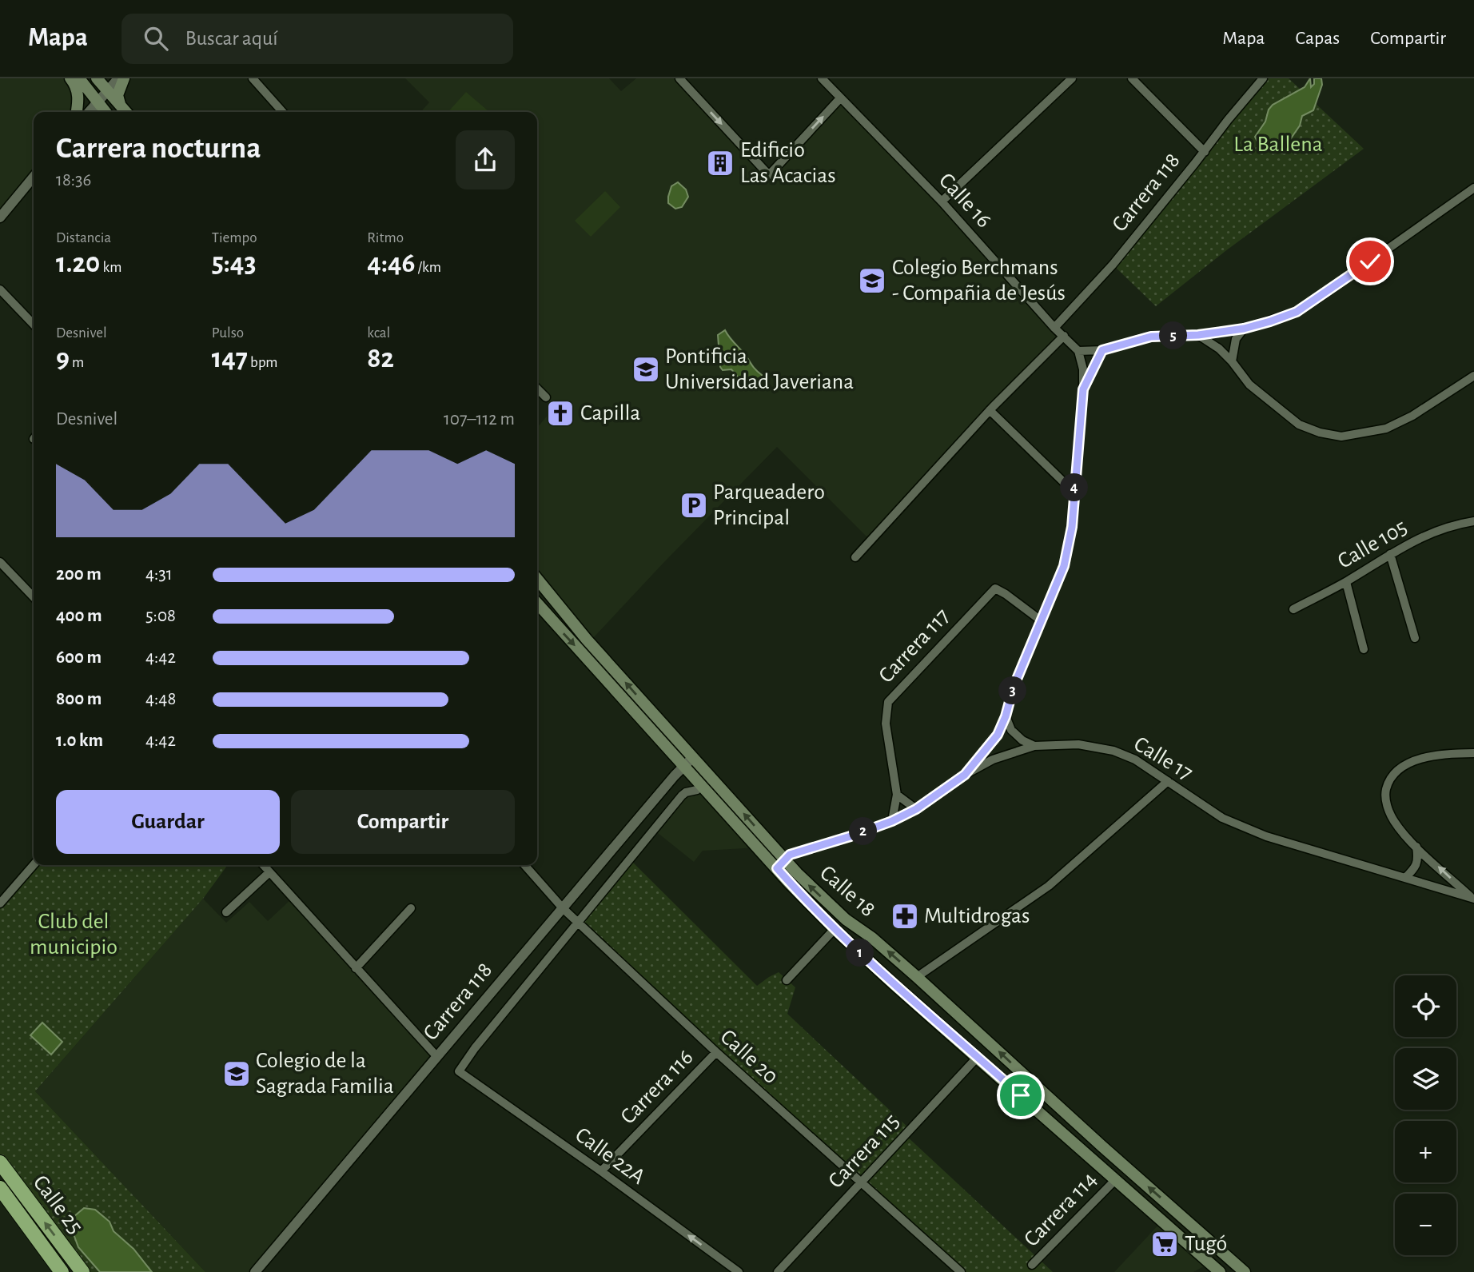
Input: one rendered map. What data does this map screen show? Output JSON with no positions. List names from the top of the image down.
{
  "streets": {
    "highway": ["Calle 25"],
    "main road": ["Calle 18"],
    "street": [
      "Carrera 118",
      "Calle 16",
      "Calle 105",
      "Carrera 117",
      "Calle 17",
      "Calle 20",
      "Carrera 116",
      "Carrera 115",
      "Calle 22A",
      "Carrera 114"
    ]
  },
  "crossings": [
    ["Carrera 118", "Calle 16"],
    ["Carrera 118", "Calle 18"],
    ["Carrera 118", "Calle 20"],
    ["Calle 18", "Carrera 115"],
    ["Calle 18", "Carrera 114"],
    ["Calle 20", "Carrera 116"],
    ["Calle 20", "Carrera 115"],
    ["Calle 20", "Calle 22A"],
    ["Carrera 116", "Calle 22A"]
  ],
  "parks": ["La Ballena", "Club del municipio"],
  "places": {
    "building": ["Edificio Las Acacias"],
    "school or university": ["Colegio Berchmans - Compañia de Jesús", "Pontificia Universidad Javeriana", "Colegio de la Sagrada Familia"],
    "church": ["Capilla"],
    "parking": ["Parqueadero Principal"],
    "pharmacy": ["Multidrogas"],
    "supermarket": ["Tugó"]
  },
  "page": {
    "header": "Mapa",
    "search": "Buscar aquí",
    "nav": ["Mapa", "Capas", "Compartir"],
    "heading": ["Carrera nocturna", "18:36"],
    "stats": [
      ["Distancia", "1.20 km"],
      ["Tiempo", "5:43"],
      ["Ritmo", "4:46 /km"],
      ["Desnivel", "9 m"],
      ["Pulso", "147 bpm"],
      ["kcal", "82"]
    ],
    "pins": [
      "5",
      "4",
      "3",
      "2",
      "1"
    ],
    "chart": ["Desnivel", "107–112 m"],
    "list": [
      {
        "name": "200 m",
        "note": "4:31"
      },
      {
        "name": "400 m",
        "note": "5:08"
      },
      {
        "name": "600 m",
        "note": "4:42"
      },
      {
        "name": "800 m",
        "note": "4:48"
      },
      {
        "name": "1.0 km",
        "note": "4:42"
      }
    ],
    "buttons": ["Guardar", "Compartir"],
    "map_buttons": ["+", "−"]
  }
}
